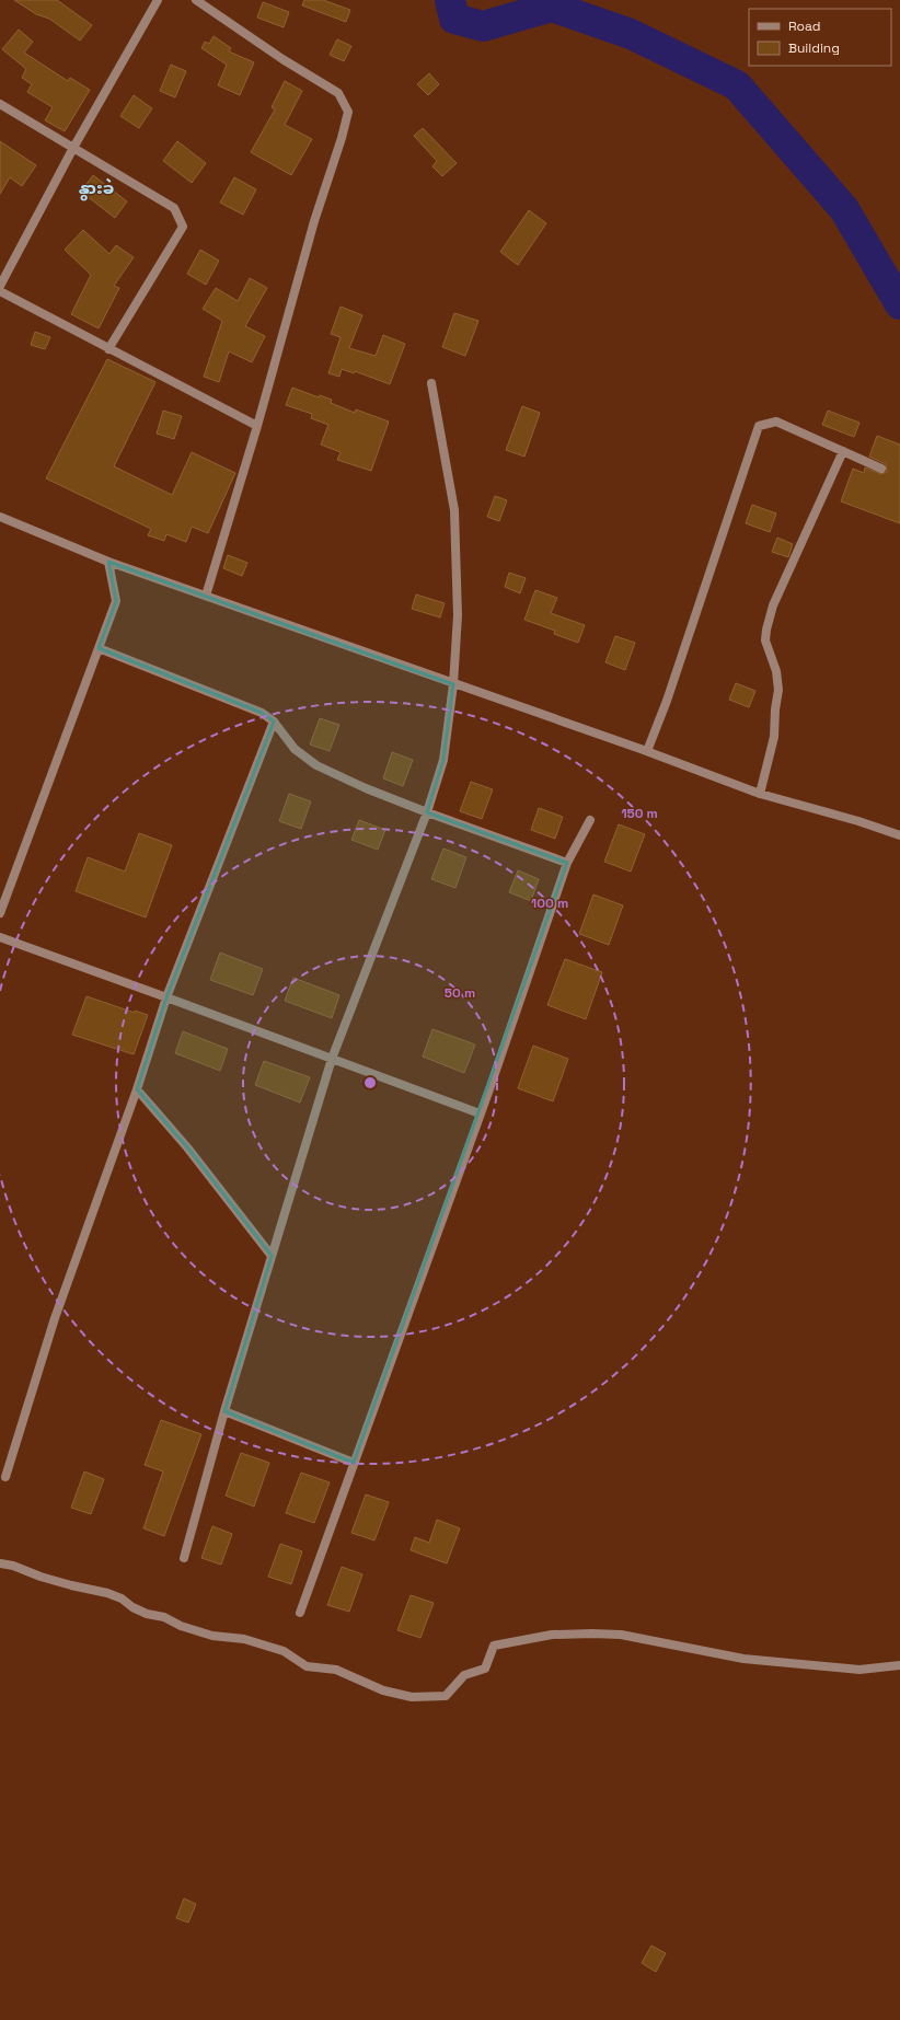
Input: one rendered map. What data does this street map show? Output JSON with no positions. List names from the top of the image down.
{
  "districts": ["နွားခဲ"],
  "legend": ["Road", "Building"],
  "rings": ["150 m", "100 m", "50 m"]
}
